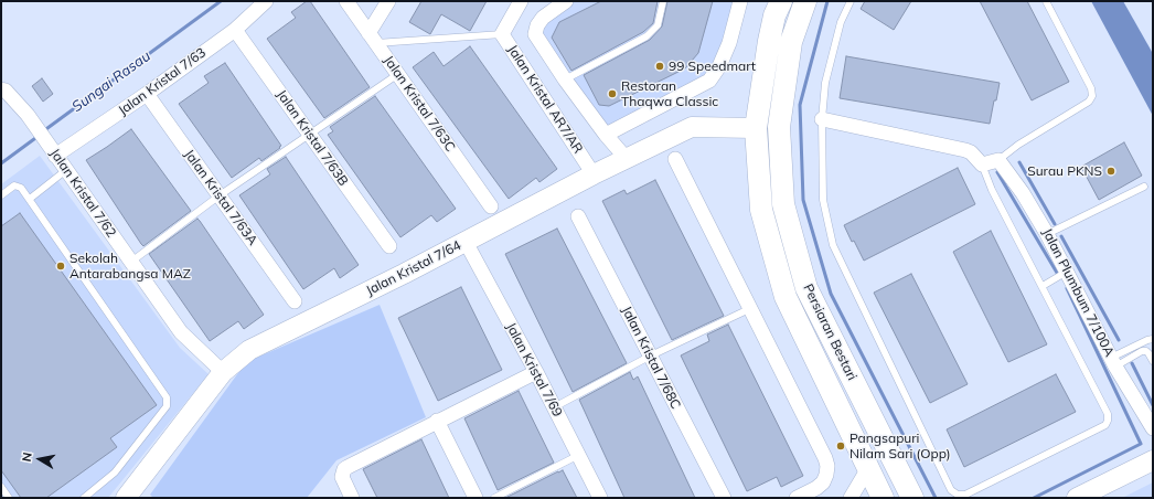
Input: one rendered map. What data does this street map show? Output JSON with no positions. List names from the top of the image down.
{
  "streets": {
    "main road": ["Persiaran Bestari"],
    "street": [
      "Jalan Kristal 7/63",
      "Jalan Kristal AR7/AR",
      "Jalan Kristal 7/63C",
      "Jalan Kristal 7/63B",
      "Jalan Kristal 7/62",
      "Jalan Kristal 7/63A",
      "Jalan Kristal 7/64",
      "Jalan Plumbum 7/100A",
      "Jalan Kristal 7/68C",
      "Jalan Kristal 7/69"
    ]
  },
  "crossings": [
    ["Jalan Kristal 7/63", "Jalan Kristal 7/63B"],
    ["Jalan Kristal 7/63", "Jalan Kristal 7/62"],
    ["Jalan Kristal 7/63", "Jalan Kristal 7/63A"],
    ["Jalan Kristal AR7/AR", "Jalan Kristal 7/64"],
    ["Jalan Kristal 7/62", "Jalan Kristal 7/64"],
    ["Jalan Kristal 7/64", "Persiaran Bestari"],
    ["Jalan Kristal 7/64", "Jalan Kristal 7/69"]
  ],
  "water": ["Sungai Rasau"],
  "places": [
    "99 Speedmart",
    "Restoran Thaqwa Classic",
    "Surau PKNS",
    "Sekolah Antarabangsa MAZ",
    "Pangsapuri Nilam Sari (Opp)"
  ],
  "north": "left"
}
